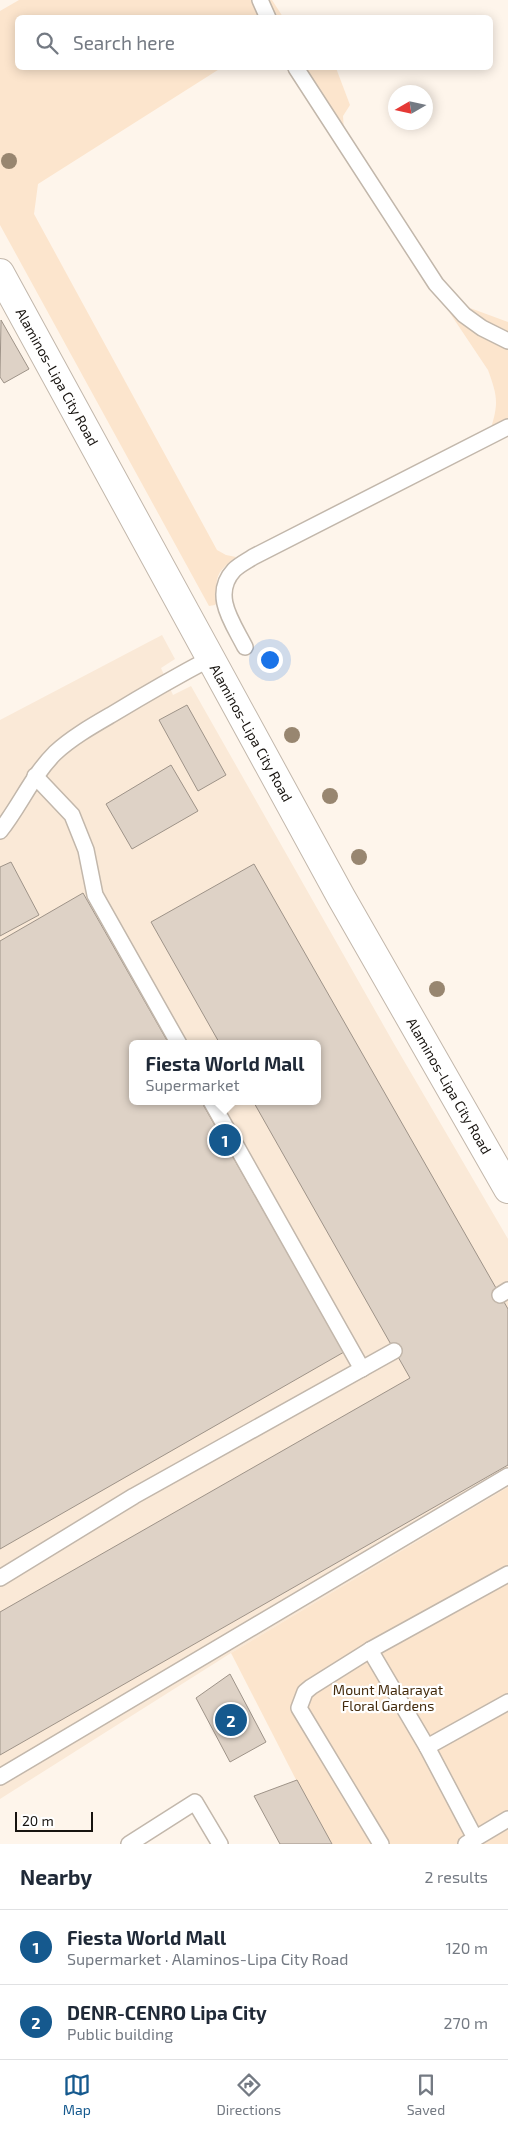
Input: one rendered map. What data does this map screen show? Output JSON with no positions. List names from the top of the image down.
{
  "streets": {
    "main road": ["Alaminos-Lipa City Road"]
  },
  "parks": ["Mount Malarayat Floral Gardens"],
  "scale_bar": "20 m",
  "north": "left",
  "page": {
    "search": "Search here",
    "popup": ["Fiesta World Mall", "Supermarket"],
    "pins": ["1", "2"],
    "scale": "20 m",
    "heading": ["Nearby", "2 results"],
    "list": [
      {
        "mark": "1",
        "name": "Fiesta World Mall",
        "note": "Supermarket · Alaminos-Lipa City Road",
        "value": "120 m"
      },
      {
        "mark": "2",
        "name": "DENR-CENRO Lipa City",
        "note": "Public building",
        "value": "270 m"
      }
    ],
    "nav": ["Map", "Directions", "Saved"]
  }
}
